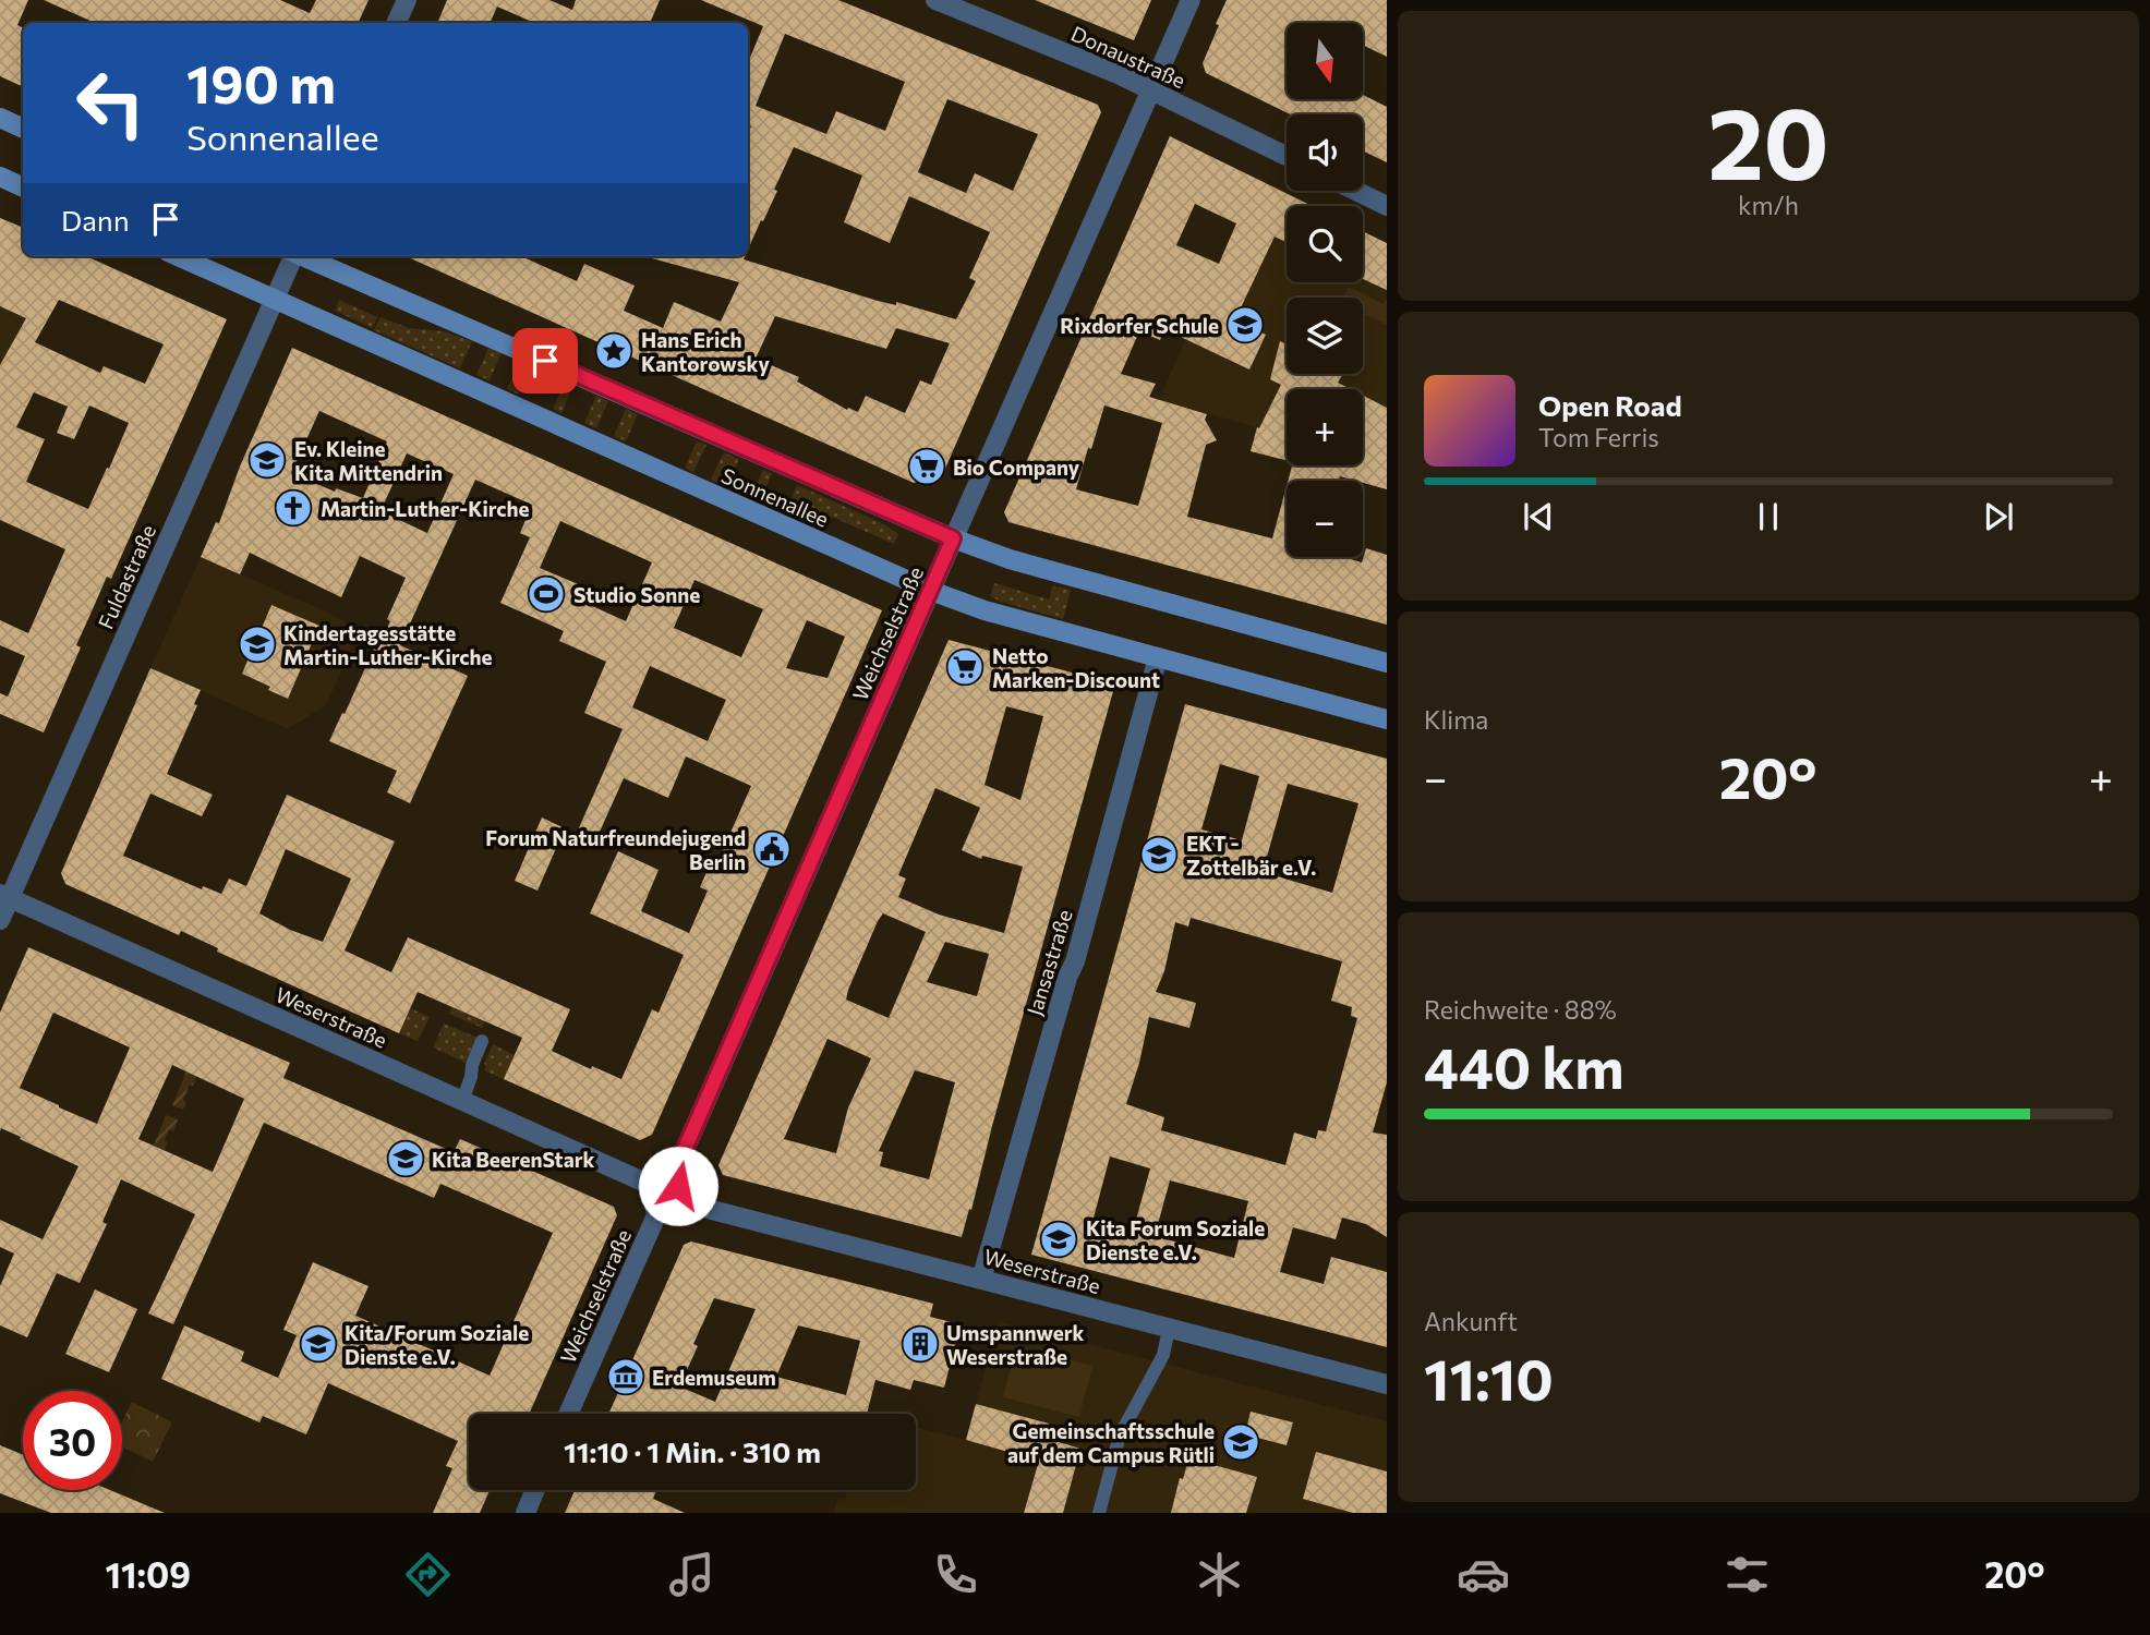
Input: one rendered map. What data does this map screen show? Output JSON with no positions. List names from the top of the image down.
{
  "streets": {
    "main road": ["Sonnenallee"],
    "street": [
      "Donaustraße",
      "Fuldastraße",
      "Weichselstraße",
      "Jansastraße",
      "Weserstraße"
    ]
  },
  "crossings": [
    ["Donaustraße", "Weichselstraße"],
    ["Sonnenallee", "Fuldastraße"],
    ["Sonnenallee", "Weichselstraße"],
    ["Sonnenallee", "Jansastraße"],
    ["Fuldastraße", "Weserstraße"],
    ["Weichselstraße", "Weserstraße"],
    ["Jansastraße", "Weserstraße"]
  ],
  "places": {
    "school or university": [
      "Rixdorfer Schule",
      "Ev. Kleine Kita Mittendrin",
      "Kindertagesstätte Martin-Luther-Kirche",
      "EKT - Zottelbär e.V.",
      "Kita BeerenStark",
      "Kita Forum Soziale Dienste e.V.",
      "Kita/Forum Soziale Dienste e.V.",
      "Gemeinschaftsschule auf dem Campus Rütli"
    ],
    "place": ["Hans Erich Kantorowsky"],
    "supermarket": ["Bio Company", "Netto Marken-Discount"],
    "church": ["Martin-Luther-Kirche"],
    "sports": ["Studio Sonne"],
    "public building": ["Forum Naturfreundejugend Berlin"],
    "building": ["Umspannwerk Weserstraße"],
    "museum": ["Erdemuseum"]
  },
  "north": "bottom",
  "page": {
    "tile": [
      ["20", "km/h"],
      "Klima",
      ["Reichweite · 88%", "440 km"],
      ["Ankunft", "11:10"]
    ],
    "map_buttons": ["+", "−"],
    "turn": ["190 m", "Sonnenallee"],
    "then": "Dann",
    "song": ["Open Road", "Tom Ferris"],
    "heat": ["−", "20°", "+"],
    "limit": "30",
    "trip": "11:10 · 1 Min. · 310 m",
    "tabs": ["11:09", "20°"]
  }
}
